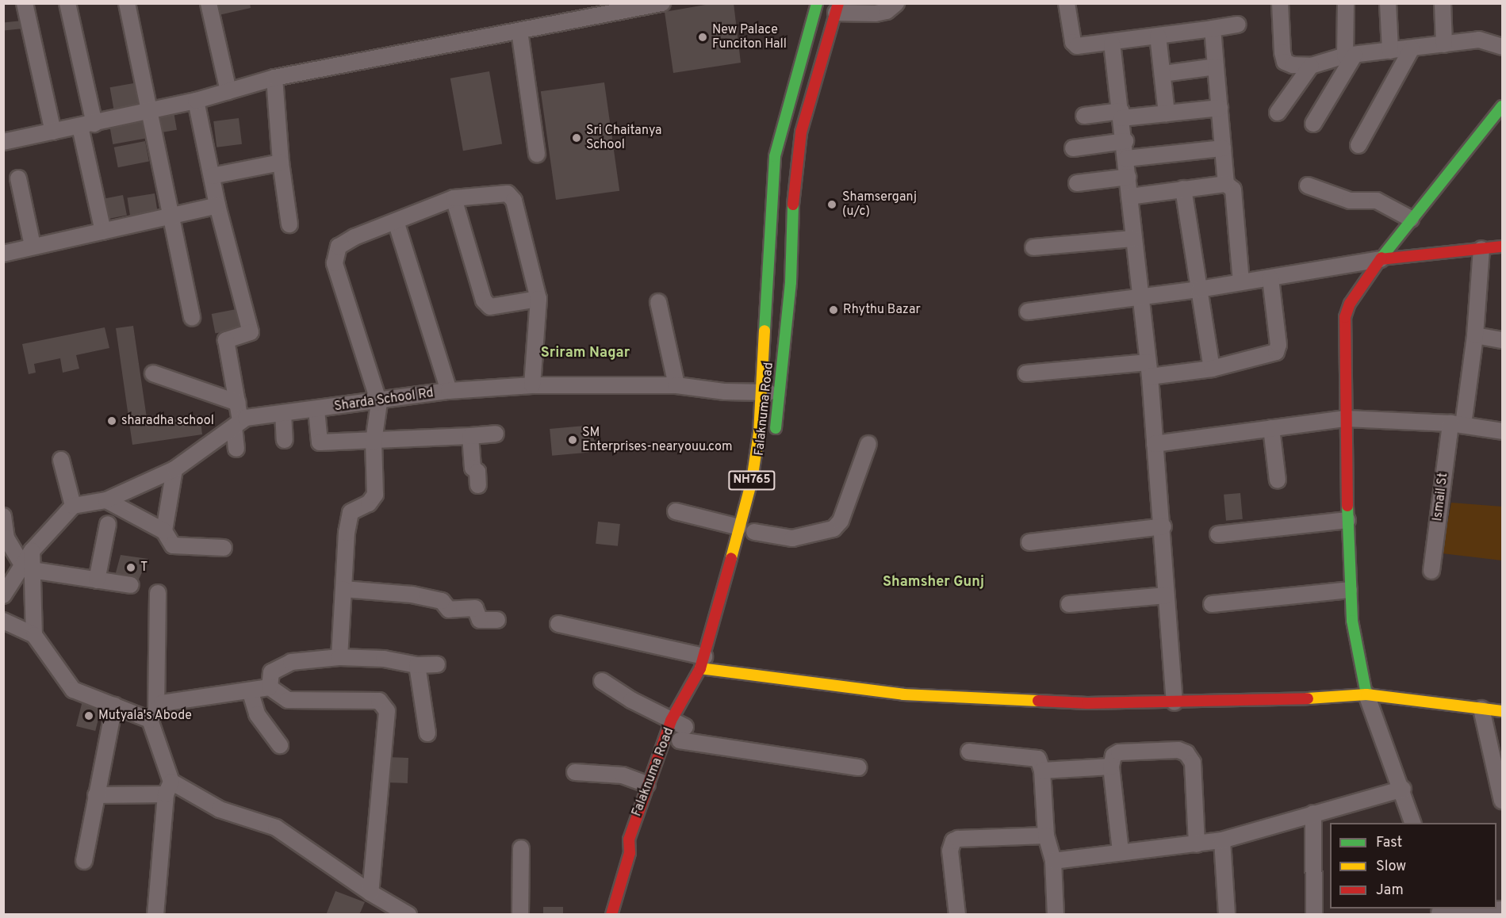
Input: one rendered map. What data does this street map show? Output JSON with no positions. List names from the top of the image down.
{
  "streets": {
    "main road": ["Falaknuma Road", "NH765"],
    "street": ["Sharda School Rd", "Ismail St"]
  },
  "crossings": [
    ["Sharda School Rd", "Falaknuma Road"]
  ],
  "districts": ["Sriram Nagar", "Shamsher Gunj"],
  "places": [
    "New Palace Funciton Hall",
    "Sri Chaitanya School",
    "Shamserganj (u/c)",
    "Rhythu Bazar",
    "sharadha school",
    "SM Enterprises-nearyouu.com",
    "T",
    "Mutyala's Abode"
  ],
  "legend": ["Fast", "Slow", "Jam"]
}
